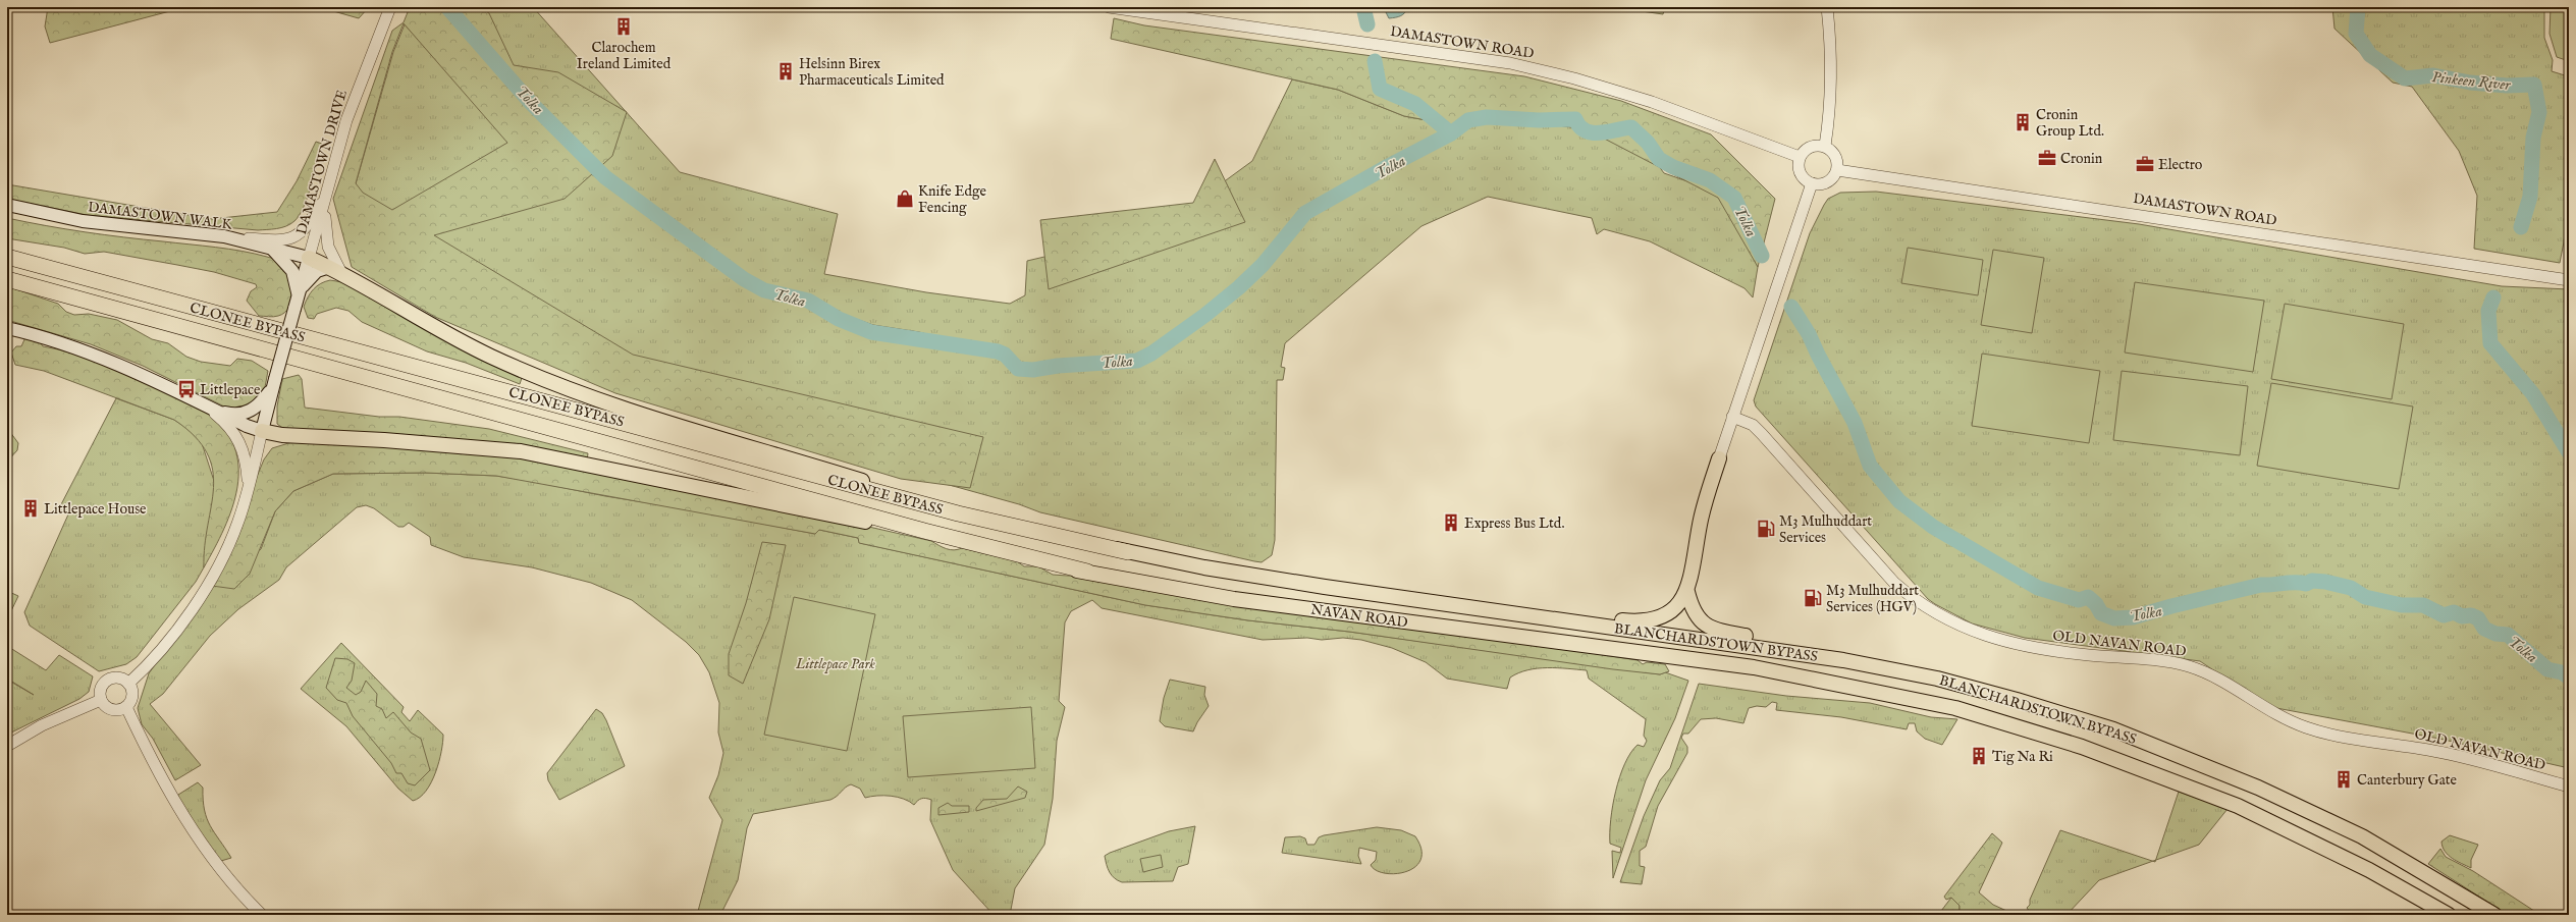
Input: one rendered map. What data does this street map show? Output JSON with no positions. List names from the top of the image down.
{
  "streets": {
    "highway": ["CLONEE BYPASS", "NAVAN ROAD", "BLANCHARDSTOWN BYPASS"],
    "main road": ["DAMASTOWN WALK"],
    "street": ["DAMASTOWN ROAD", "DAMASTOWN DRIVE", "OLD NAVAN ROAD"]
  },
  "crossings": [
    ["DAMASTOWN DRIVE", "DAMASTOWN WALK"],
    ["DAMASTOWN DRIVE", "NAVAN ROAD"],
    ["DAMASTOWN WALK", "NAVAN ROAD"],
    ["CLONEE BYPASS", "NAVAN ROAD"],
    ["NAVAN ROAD", "BLANCHARDSTOWN BYPASS"]
  ],
  "water": ["Pinkeen River", "Tolka"],
  "parks": ["Littlepace Park"],
  "places": {
    "building": [
      "Clarochem Ireland Limited",
      "Helsinn Birex Pharmaceuticals Limited",
      "Cronin Group Ltd.",
      "Littlepace House",
      "Express Bus Ltd.",
      "Tig Na Ri",
      "Canterbury Gate"
    ],
    "office": ["Cronin", "Electro"],
    "shop": ["Knife Edge Fencing"],
    "bus stop": ["Littlepace"],
    "fuel station": ["M3 Mulhuddart Services", "M3 Mulhuddart Services (HGV)"]
  }
}
